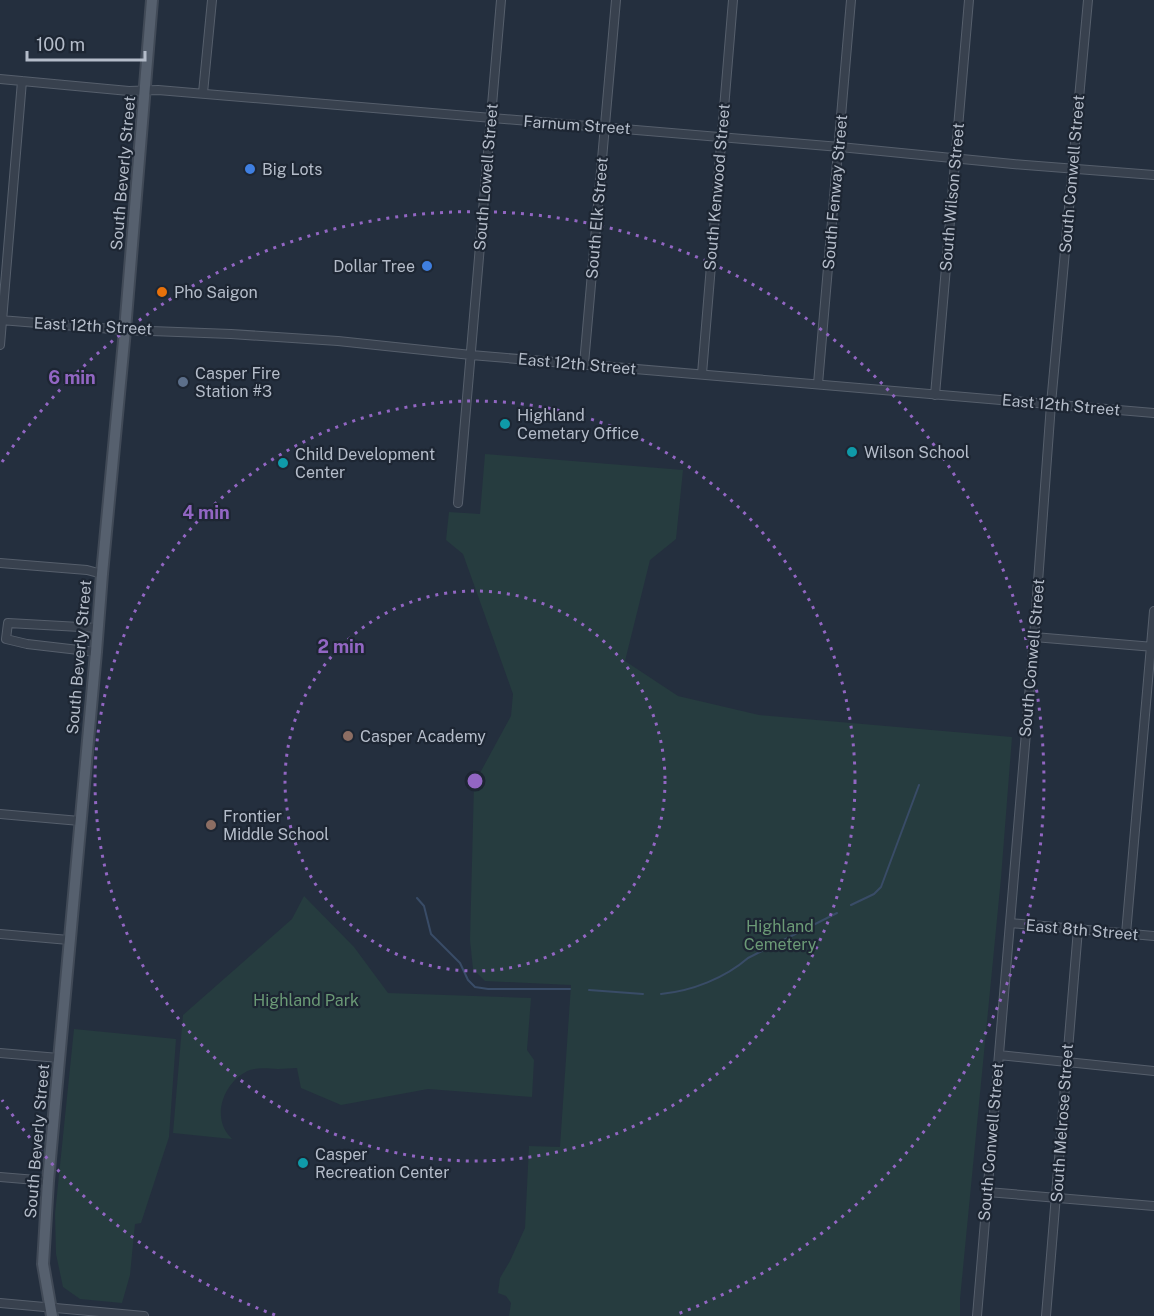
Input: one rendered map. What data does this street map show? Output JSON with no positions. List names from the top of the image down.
{
  "streets": {
    "main road": ["South Beverly Street"],
    "street": [
      "Farnum Street",
      "South Conwell Street",
      "South Lowell Street",
      "South Kenwood Street",
      "South Fenway Street",
      "South Wilson Street",
      "South Elk Street",
      "East 12th Street",
      "East 8th Street",
      "South Melrose Street"
    ]
  },
  "crossings": [
    ["Farnum Street", "South Beverly Street"],
    ["Farnum Street", "South Conwell Street"],
    ["Farnum Street", "South Lowell Street"],
    ["Farnum Street", "South Kenwood Street"],
    ["Farnum Street", "South Fenway Street"],
    ["Farnum Street", "South Wilson Street"],
    ["Farnum Street", "South Elk Street"],
    ["South Beverly Street", "East 12th Street"],
    ["South Conwell Street", "East 12th Street"],
    ["South Conwell Street", "East 8th Street"],
    ["South Lowell Street", "East 12th Street"],
    ["South Kenwood Street", "East 12th Street"],
    ["South Fenway Street", "East 12th Street"],
    ["South Wilson Street", "East 12th Street"],
    ["South Elk Street", "East 12th Street"],
    ["East 8th Street", "South Melrose Street"]
  ],
  "parks": ["Highland Cemetery", "Highland Park"],
  "places": [
    "Big Lots",
    "Dollar Tree",
    "Pho Saigon",
    "Casper Fire Station #3",
    "Highland Cemetary Office",
    "Wilson School",
    "Child Development Center",
    "Casper Academy",
    "Frontier Middle School",
    "Casper Recreation Center"
  ],
  "scale_bar": "100 m",
  "rings": ["6 min", "4 min", "2 min"]
}
